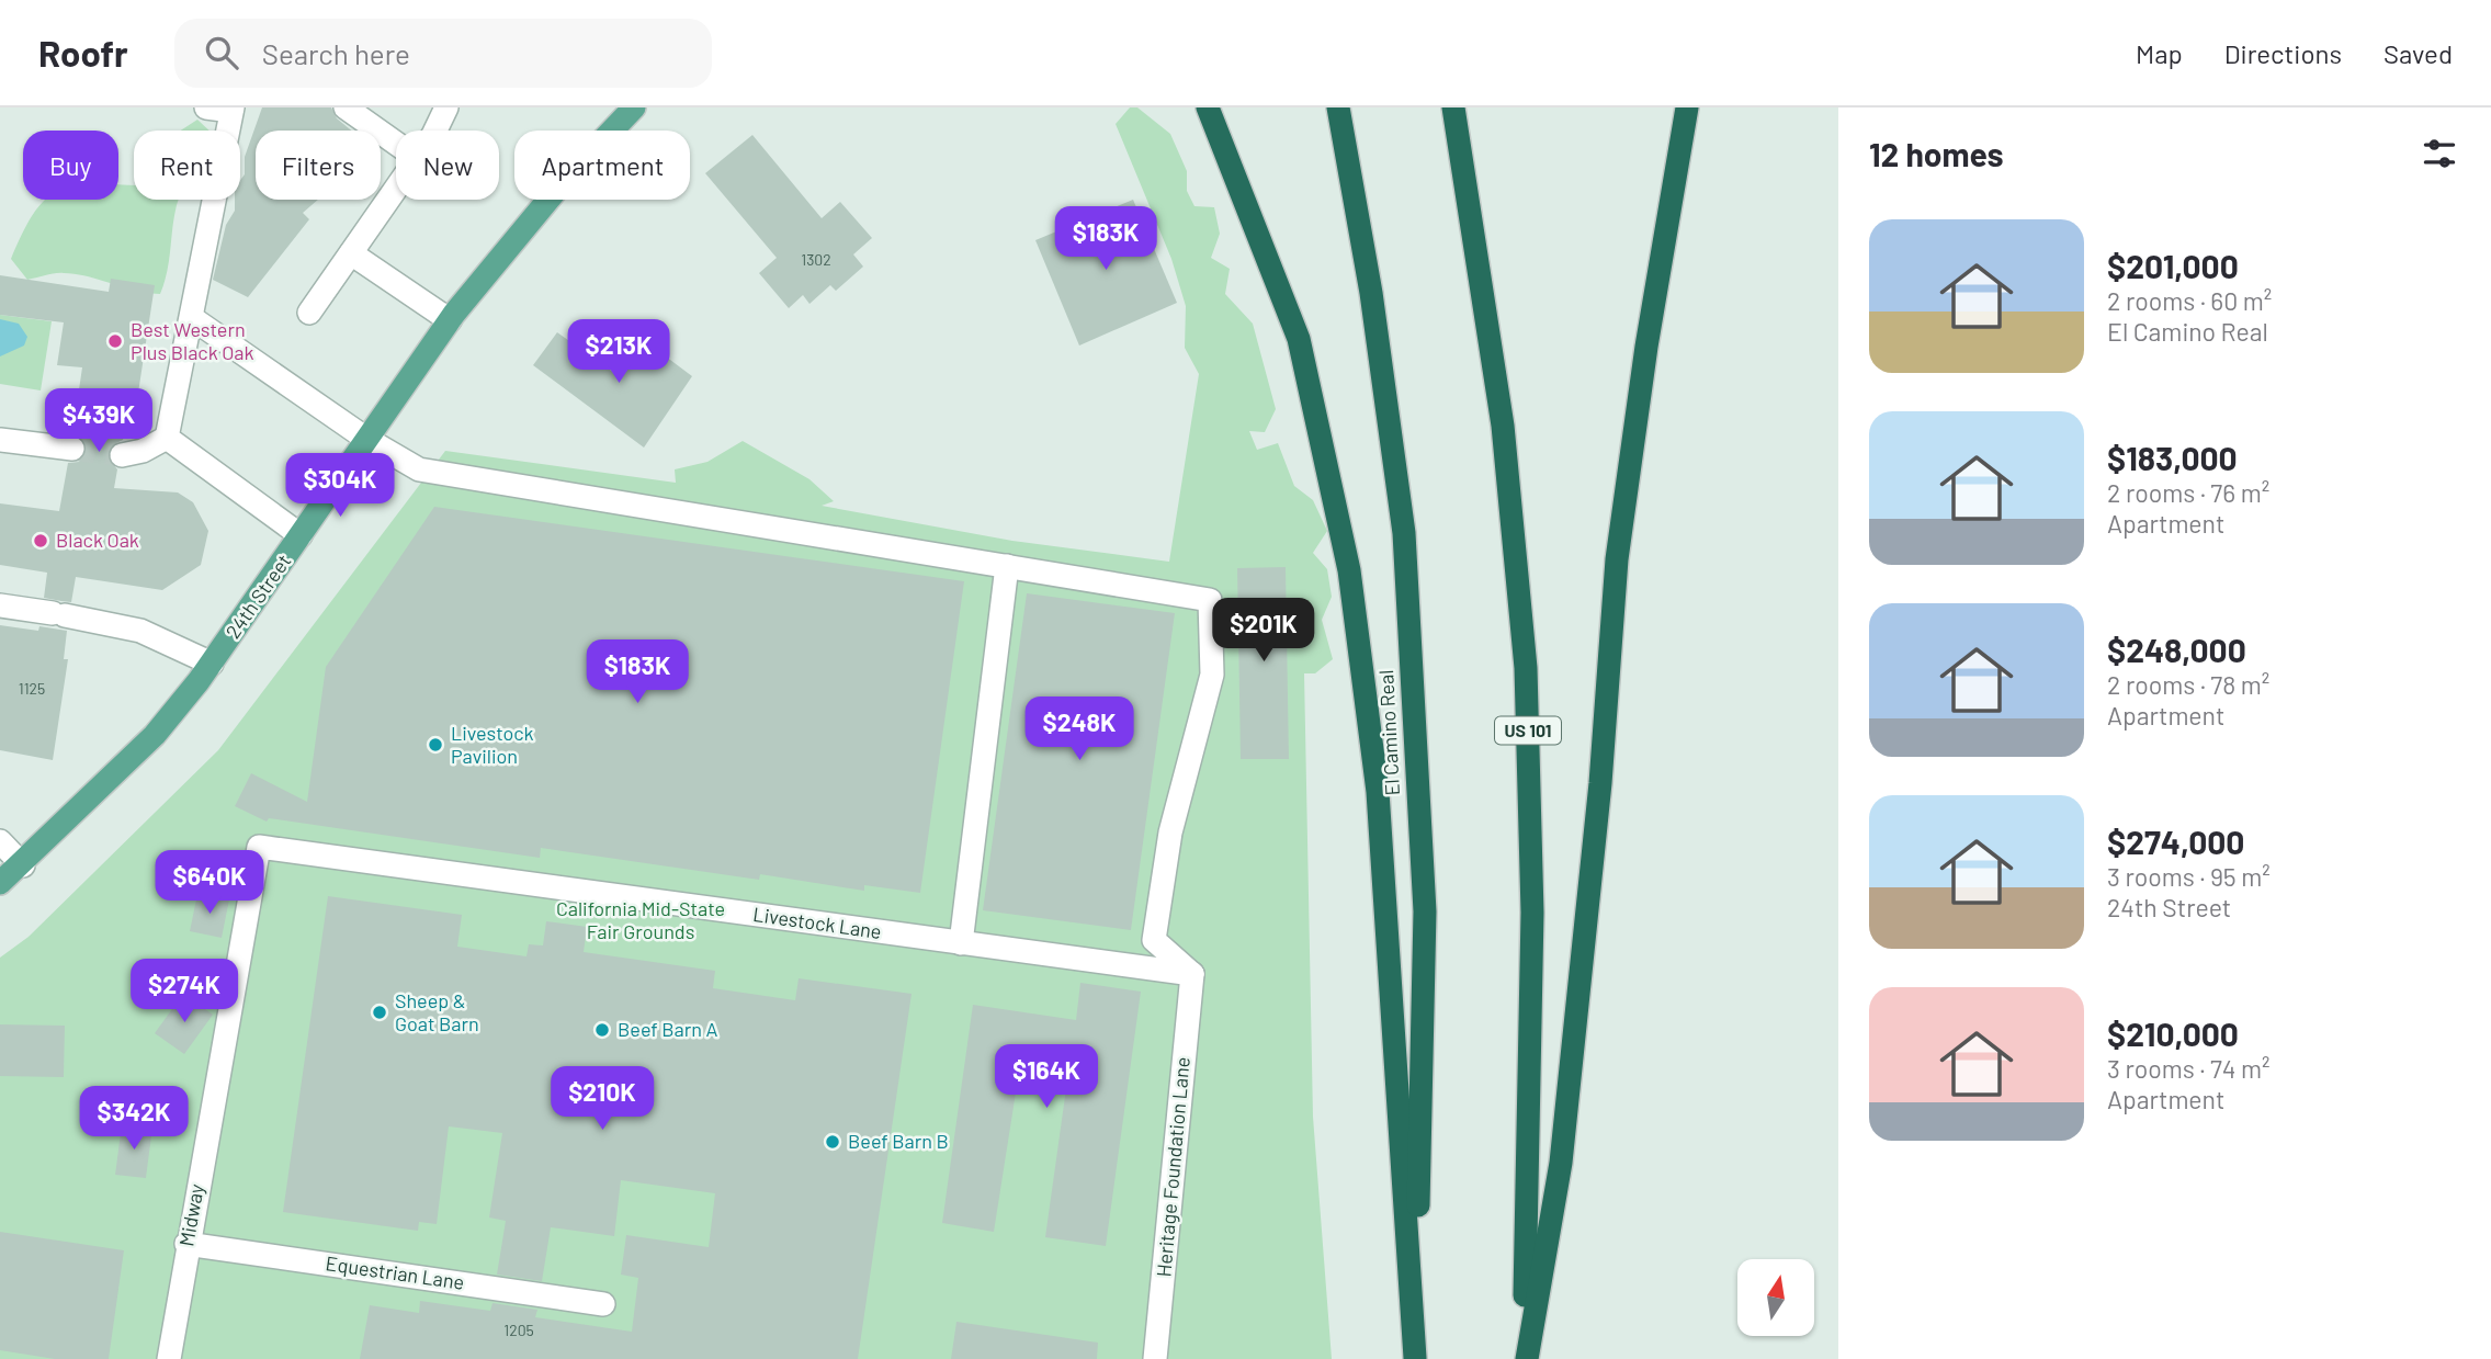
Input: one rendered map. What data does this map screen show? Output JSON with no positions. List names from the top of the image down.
{
  "streets": {
    "highway": ["US 101", "El Camino Real"],
    "main road": ["24th Street"],
    "lane": [
      "Livestock Lane",
      "Heritage Foundation Lane",
      "Midway",
      "Equestrian Lane"
    ]
  },
  "crossings": [
    ["Livestock Lane", "Heritage Foundation Lane"],
    ["Livestock Lane", "Midway"],
    ["Midway", "Equestrian Lane"]
  ],
  "parks": ["California Mid-State Fair Grounds"],
  "places": [
    "Best Western Plus Black Oak",
    "Black Oak",
    "Livestock Pavilion",
    "Sheep & Goat Barn",
    "Beef Barn A",
    "Beef Barn B"
  ],
  "house_numbers": ["1302", "1125", "1205"],
  "north": "top",
  "page": {
    "header": "Roofr",
    "search": "Search here",
    "nav": ["Map", "Directions", "Saved"],
    "heading": "12 homes",
    "chip": [
      "Buy",
      "Rent",
      "Filters",
      "New",
      "Apartment"
    ],
    "list": [
      {
        "name": "$201,000",
        "note": "2 rooms · 60 m² · El Camino Real"
      },
      {
        "name": "$183,000",
        "note": "2 rooms · 76 m² · Apartment"
      },
      {
        "name": "$248,000",
        "note": "2 rooms · 78 m² · Apartment"
      },
      {
        "name": "$274,000",
        "note": "3 rooms · 95 m² · 24th Street"
      },
      {
        "name": "$210,000",
        "note": "3 rooms · 74 m² · Apartment"
      }
    ],
    "price": [
      "$183K",
      "$213K",
      "$439K",
      "$304K",
      "$201K",
      "$183K",
      "$248K",
      "$640K",
      "$274K",
      "$164K",
      "$210K",
      "$342K"
    ]
  }
}
